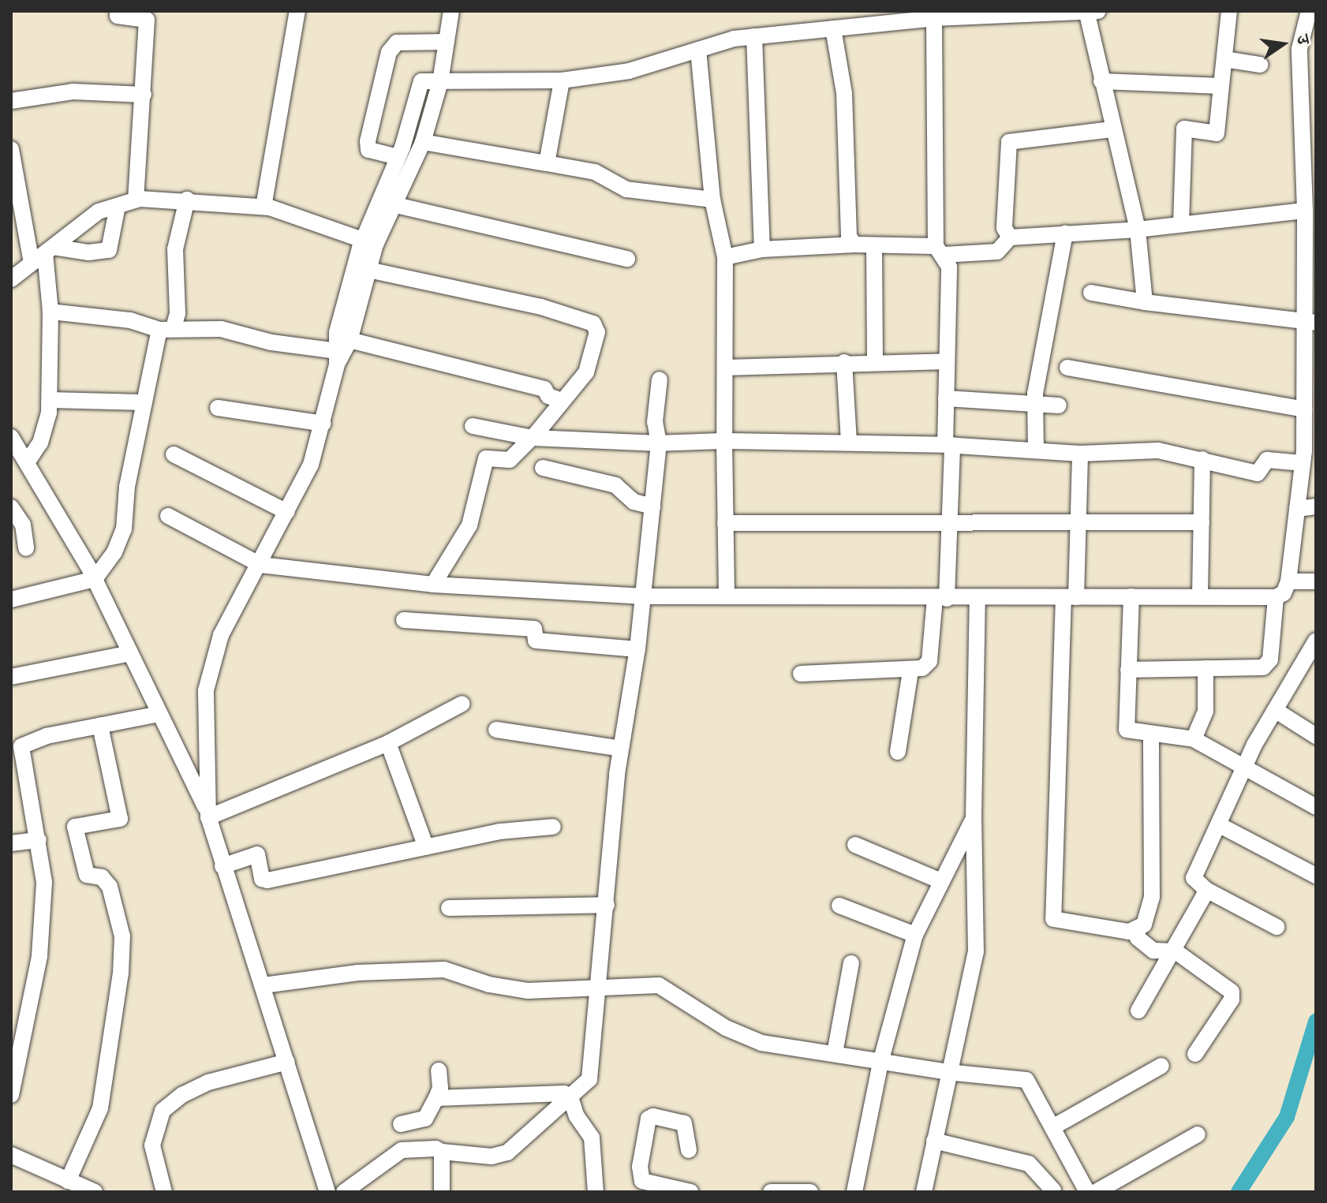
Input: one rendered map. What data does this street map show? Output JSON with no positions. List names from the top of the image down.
{
  "north": "right"
}
